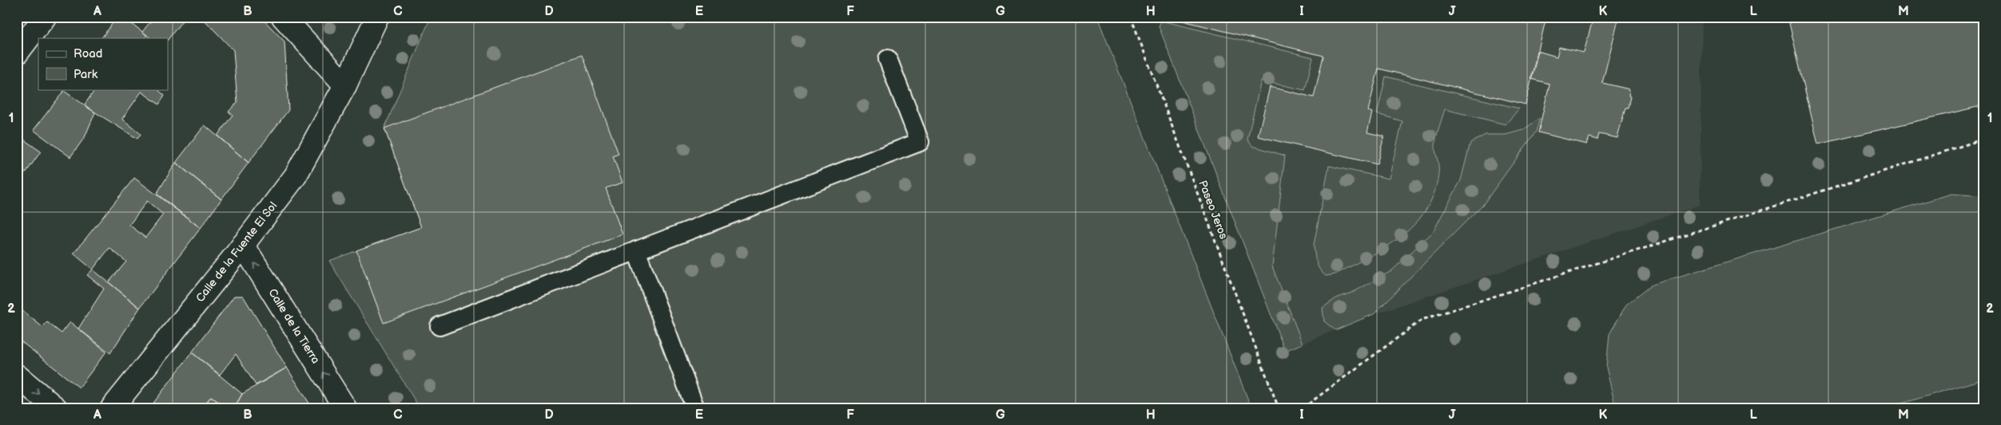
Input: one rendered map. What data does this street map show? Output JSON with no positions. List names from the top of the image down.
{
  "streets": {
    "street": ["Calle de la Fuente El Sol", "Calle de la Tierra"],
    "path": ["Paseo Jeros"]
  },
  "crossings": [
    ["Calle de la Fuente El Sol", "Calle de la Tierra"]
  ],
  "one_way": ["Calle de la Tierra"],
  "legend": ["Road", "Park"],
  "grid": {
    "columns": [
      "A",
      "B",
      "C",
      "D",
      "E",
      "F",
      "G",
      "H",
      "I",
      "J",
      "K",
      "L",
      "M"
    ],
    "rows": ["1", "2"]
  }
}
